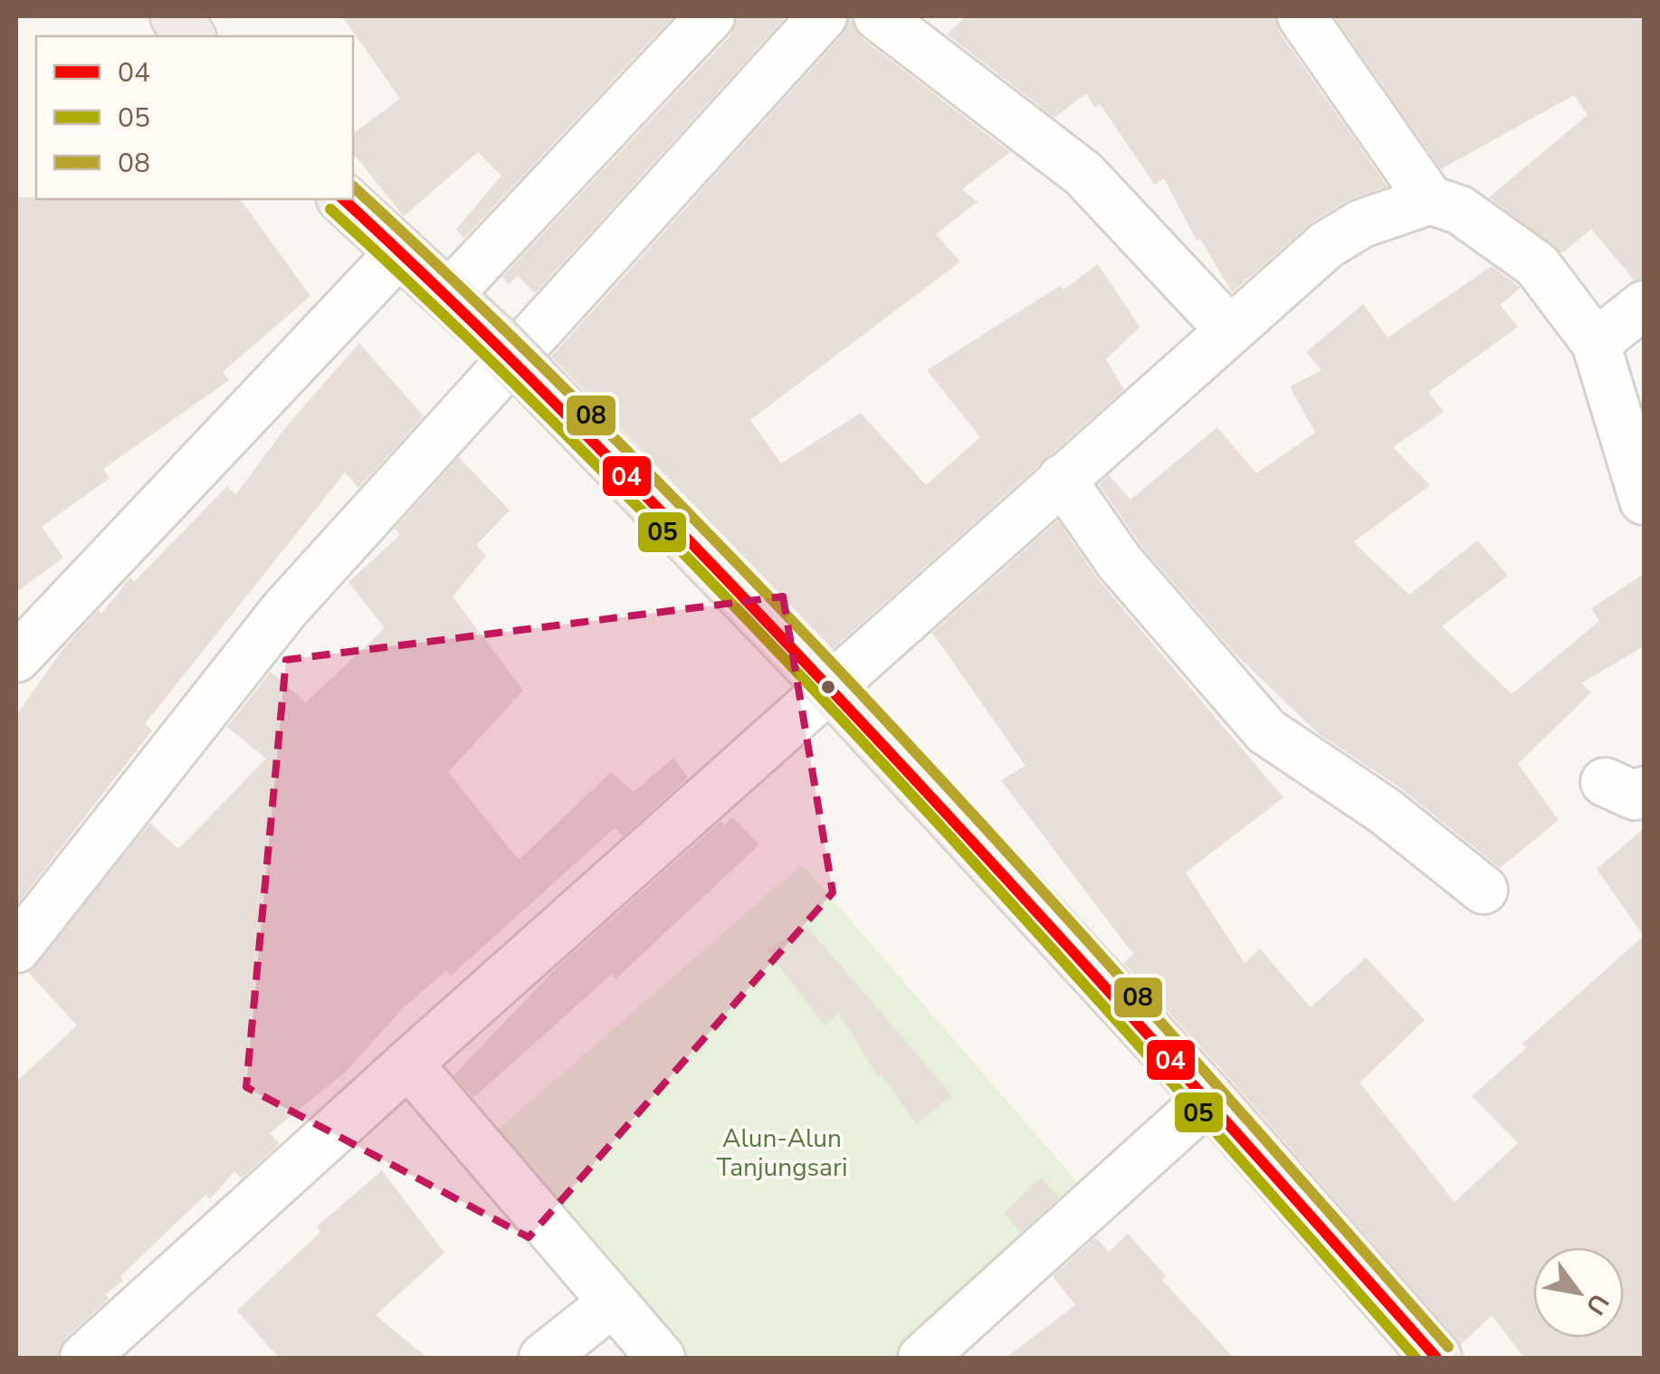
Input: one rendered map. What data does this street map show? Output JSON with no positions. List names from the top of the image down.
{
  "parks": ["Alun-Alun Tanjungsari"],
  "lines": ["transit line 08", "transit line 04", "transit line 05"],
  "legend": ["04", "05", "08"],
  "north": "bottom right"
}
